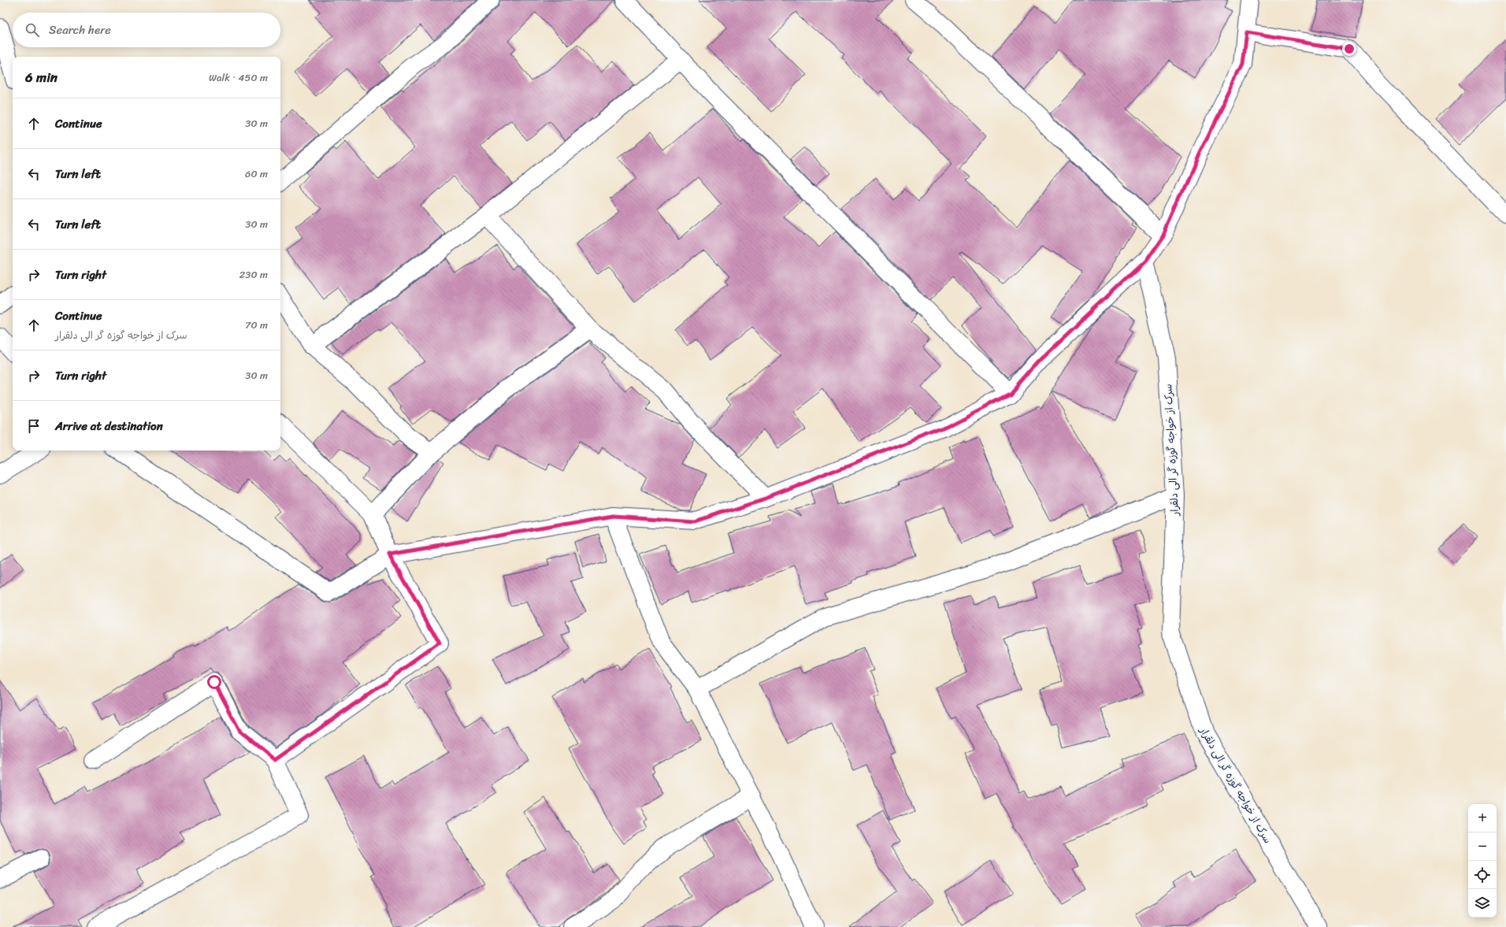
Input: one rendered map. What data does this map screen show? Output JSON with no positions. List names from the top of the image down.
{
  "streets": {
    "street": ["سرک از خواجه گوزه گر الی دلقرار"]
  },
  "page": {
    "search": "Search here",
    "heading": ["6 min", "Walk · 450 m"],
    "list": [
      ["Continue", "30 m"],
      ["Turn left", "60 m"],
      ["Turn left", "30 m"],
      ["Turn right", "230 m"],
      ["Continue", "سرک از خواجه گوزه گر الی دلقرار", "70 m"],
      ["Turn right", "30 m"],
      "Arrive at destination"
    ],
    "map_buttons": ["+", "−"]
  }
}
